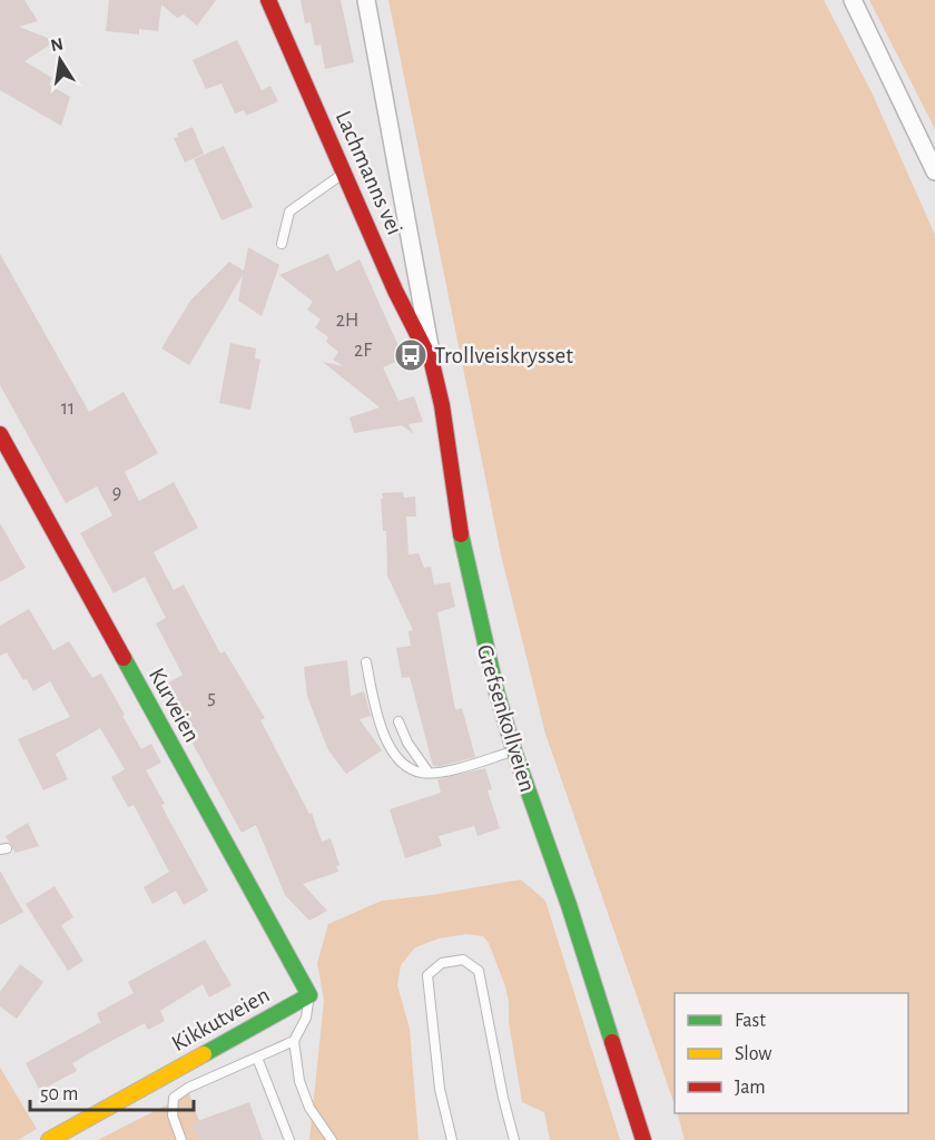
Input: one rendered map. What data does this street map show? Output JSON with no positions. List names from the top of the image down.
{
  "streets": {
    "street": [
      "Lachmanns vei",
      "Kurveien",
      "Grefsenkollveien",
      "Kikkutveien"
    ]
  },
  "crossings": [
    ["Lachmanns vei", "Grefsenkollveien"],
    ["Kurveien", "Kikkutveien"]
  ],
  "places": {
    "bus stop": ["Trollveiskrysset"]
  },
  "house_numbers": [
    "2H",
    "2F",
    "11",
    "9",
    "5"
  ],
  "legend": ["Fast", "Slow", "Jam"],
  "scale_bar": "50 m",
  "north": "top"
}
